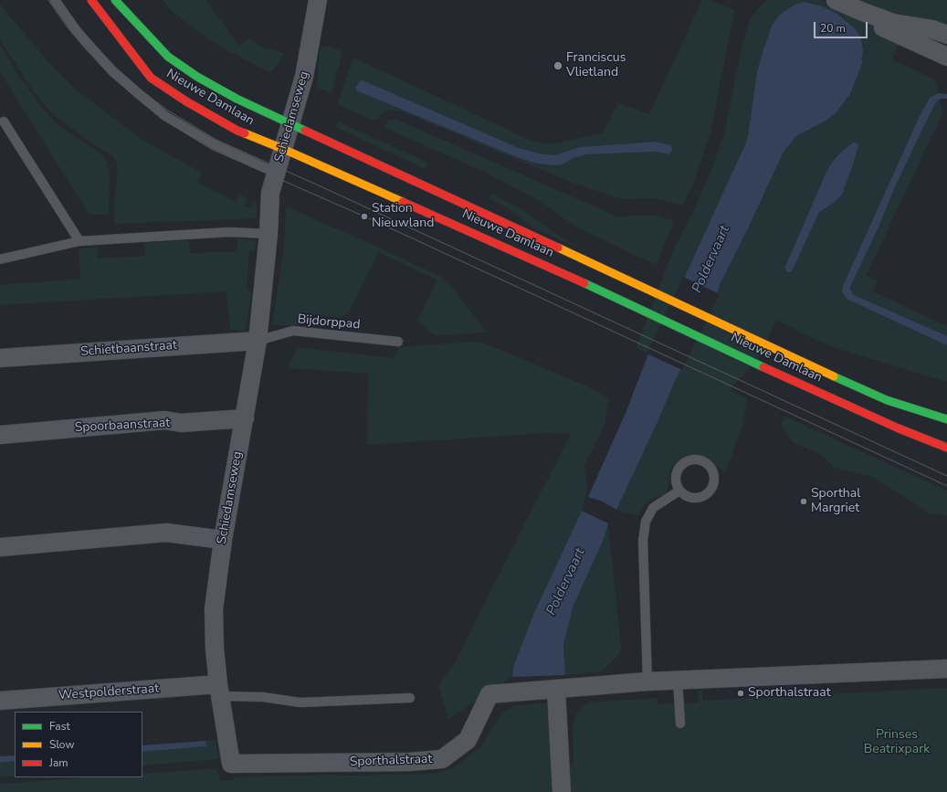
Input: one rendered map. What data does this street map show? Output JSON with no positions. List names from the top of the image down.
{
  "streets": {
    "main road": ["Nieuwe Damlaan"],
    "street": [
      "Schiedamseweg",
      "Schietbaanstraat",
      "Spoorbaanstraat",
      "Westpolderstraat",
      "Sporthalstraat"
    ],
    "lane": ["Bijdorppad"]
  },
  "crossings": [
    ["Nieuwe Damlaan", "Schiedamseweg"],
    ["Schiedamseweg", "Bijdorppad"],
    ["Schiedamseweg", "Schietbaanstraat"],
    ["Schiedamseweg", "Spoorbaanstraat"],
    ["Schiedamseweg", "Westpolderstraat"],
    ["Schiedamseweg", "Sporthalstraat"],
    ["Bijdorppad", "Schietbaanstraat"]
  ],
  "water": ["Poldervaart"],
  "parks": ["Prinses Beatrixpark"],
  "places": [
    "Franciscus Vlietland",
    "Station Nieuwland",
    "Sporthal Margriet",
    "Sporthalstraat"
  ],
  "legend": ["Fast", "Slow", "Jam"],
  "scale_bar": "20 m"
}
